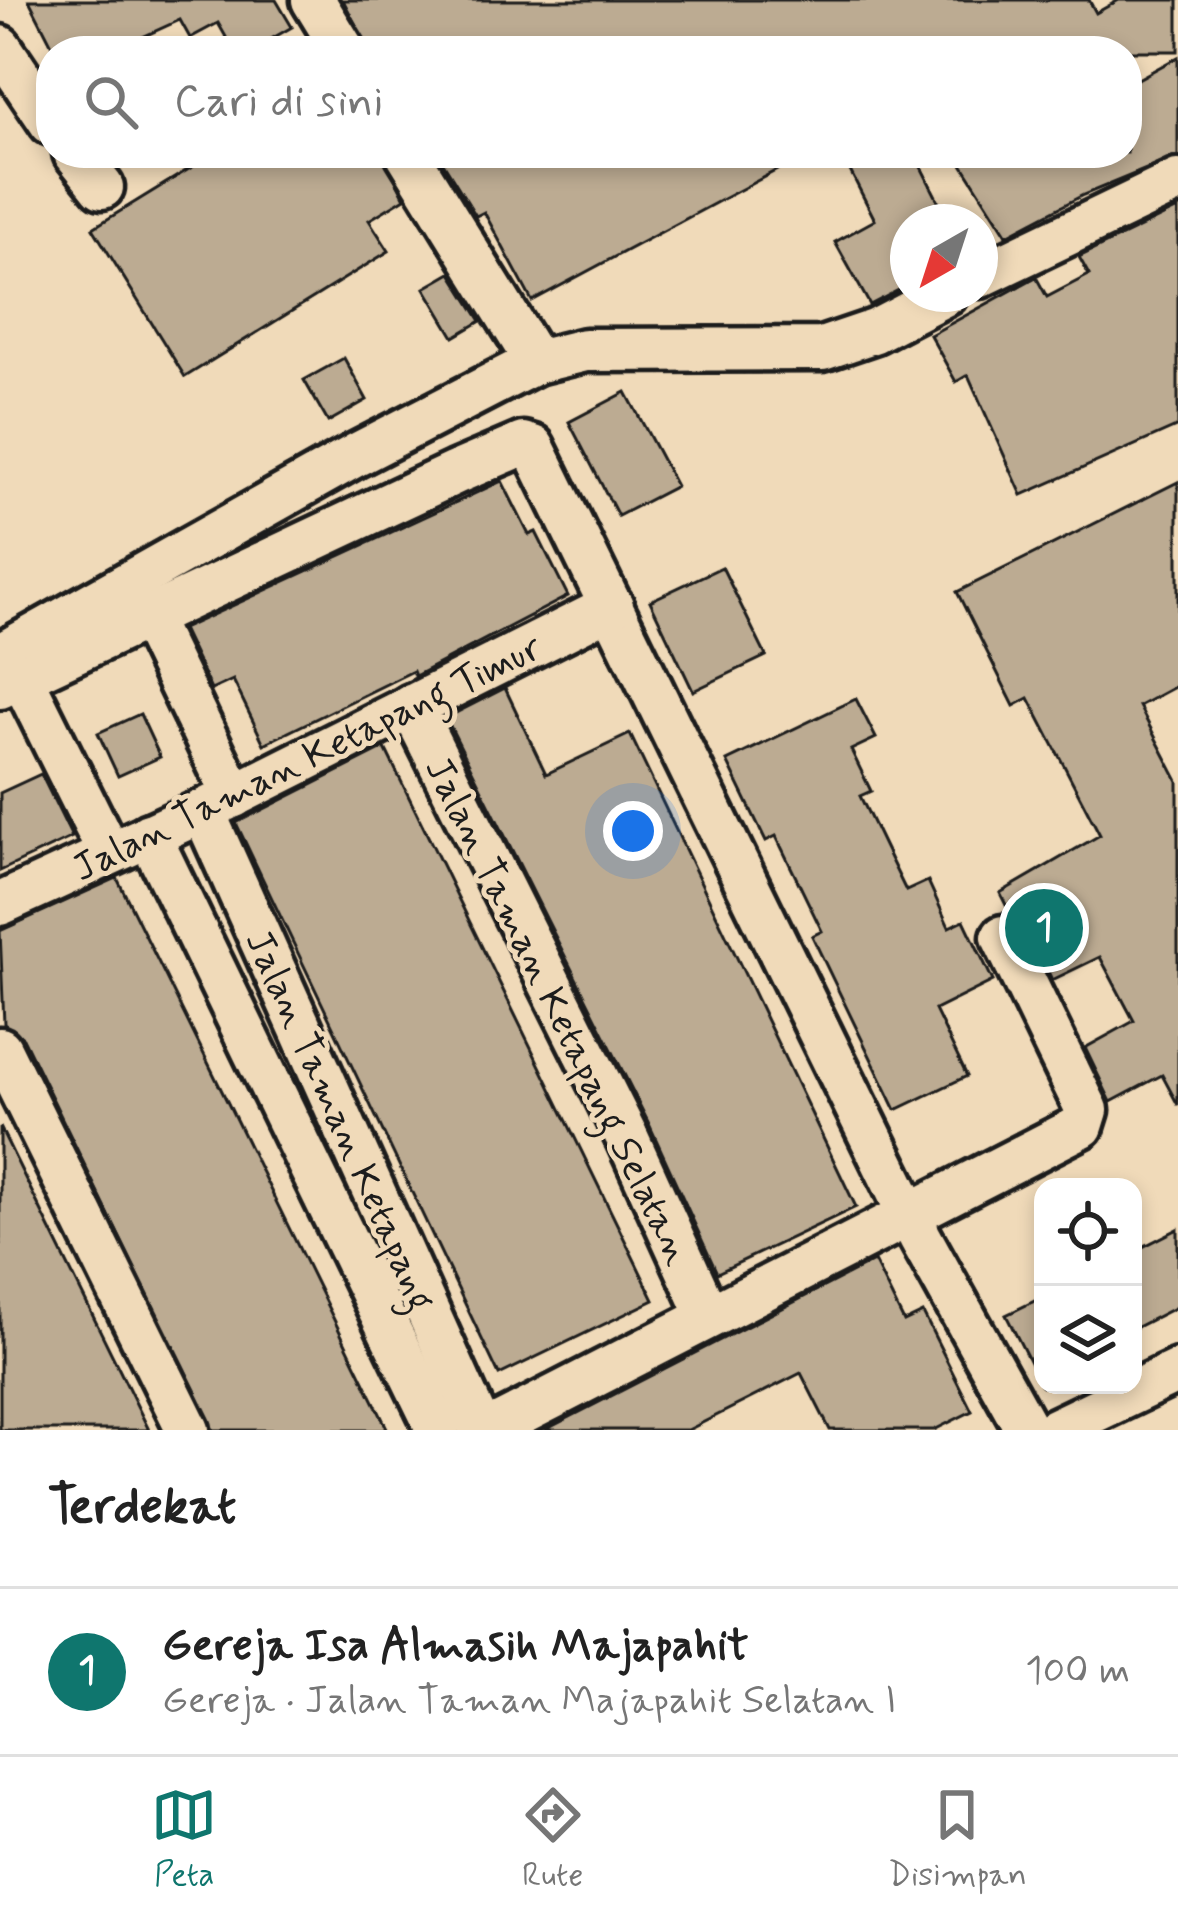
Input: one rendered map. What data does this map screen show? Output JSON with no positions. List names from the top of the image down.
{
  "streets": {
    "street": ["Jalan Taman Ketapang Timur", "Jalan Taman Ketapang Selatan", "Jalan Taman Ketapang"]
  },
  "crossings": [
    ["Jalan Taman Ketapang Timur", "Jalan Taman Ketapang Selatan"],
    ["Jalan Taman Ketapang Timur", "Jalan Taman Ketapang"]
  ],
  "north": "bottom left",
  "page": {
    "search": "Cari di sini",
    "pins": "1",
    "heading": "Terdekat",
    "list": [
      {
        "mark": "1",
        "name": "Gereja Isa Almasih Majapahit",
        "note": "Gereja · Jalan Taman Majapahit Selatan I",
        "value": "100 m"
      }
    ],
    "nav": ["Peta", "Rute", "Disimpan"]
  }
}
